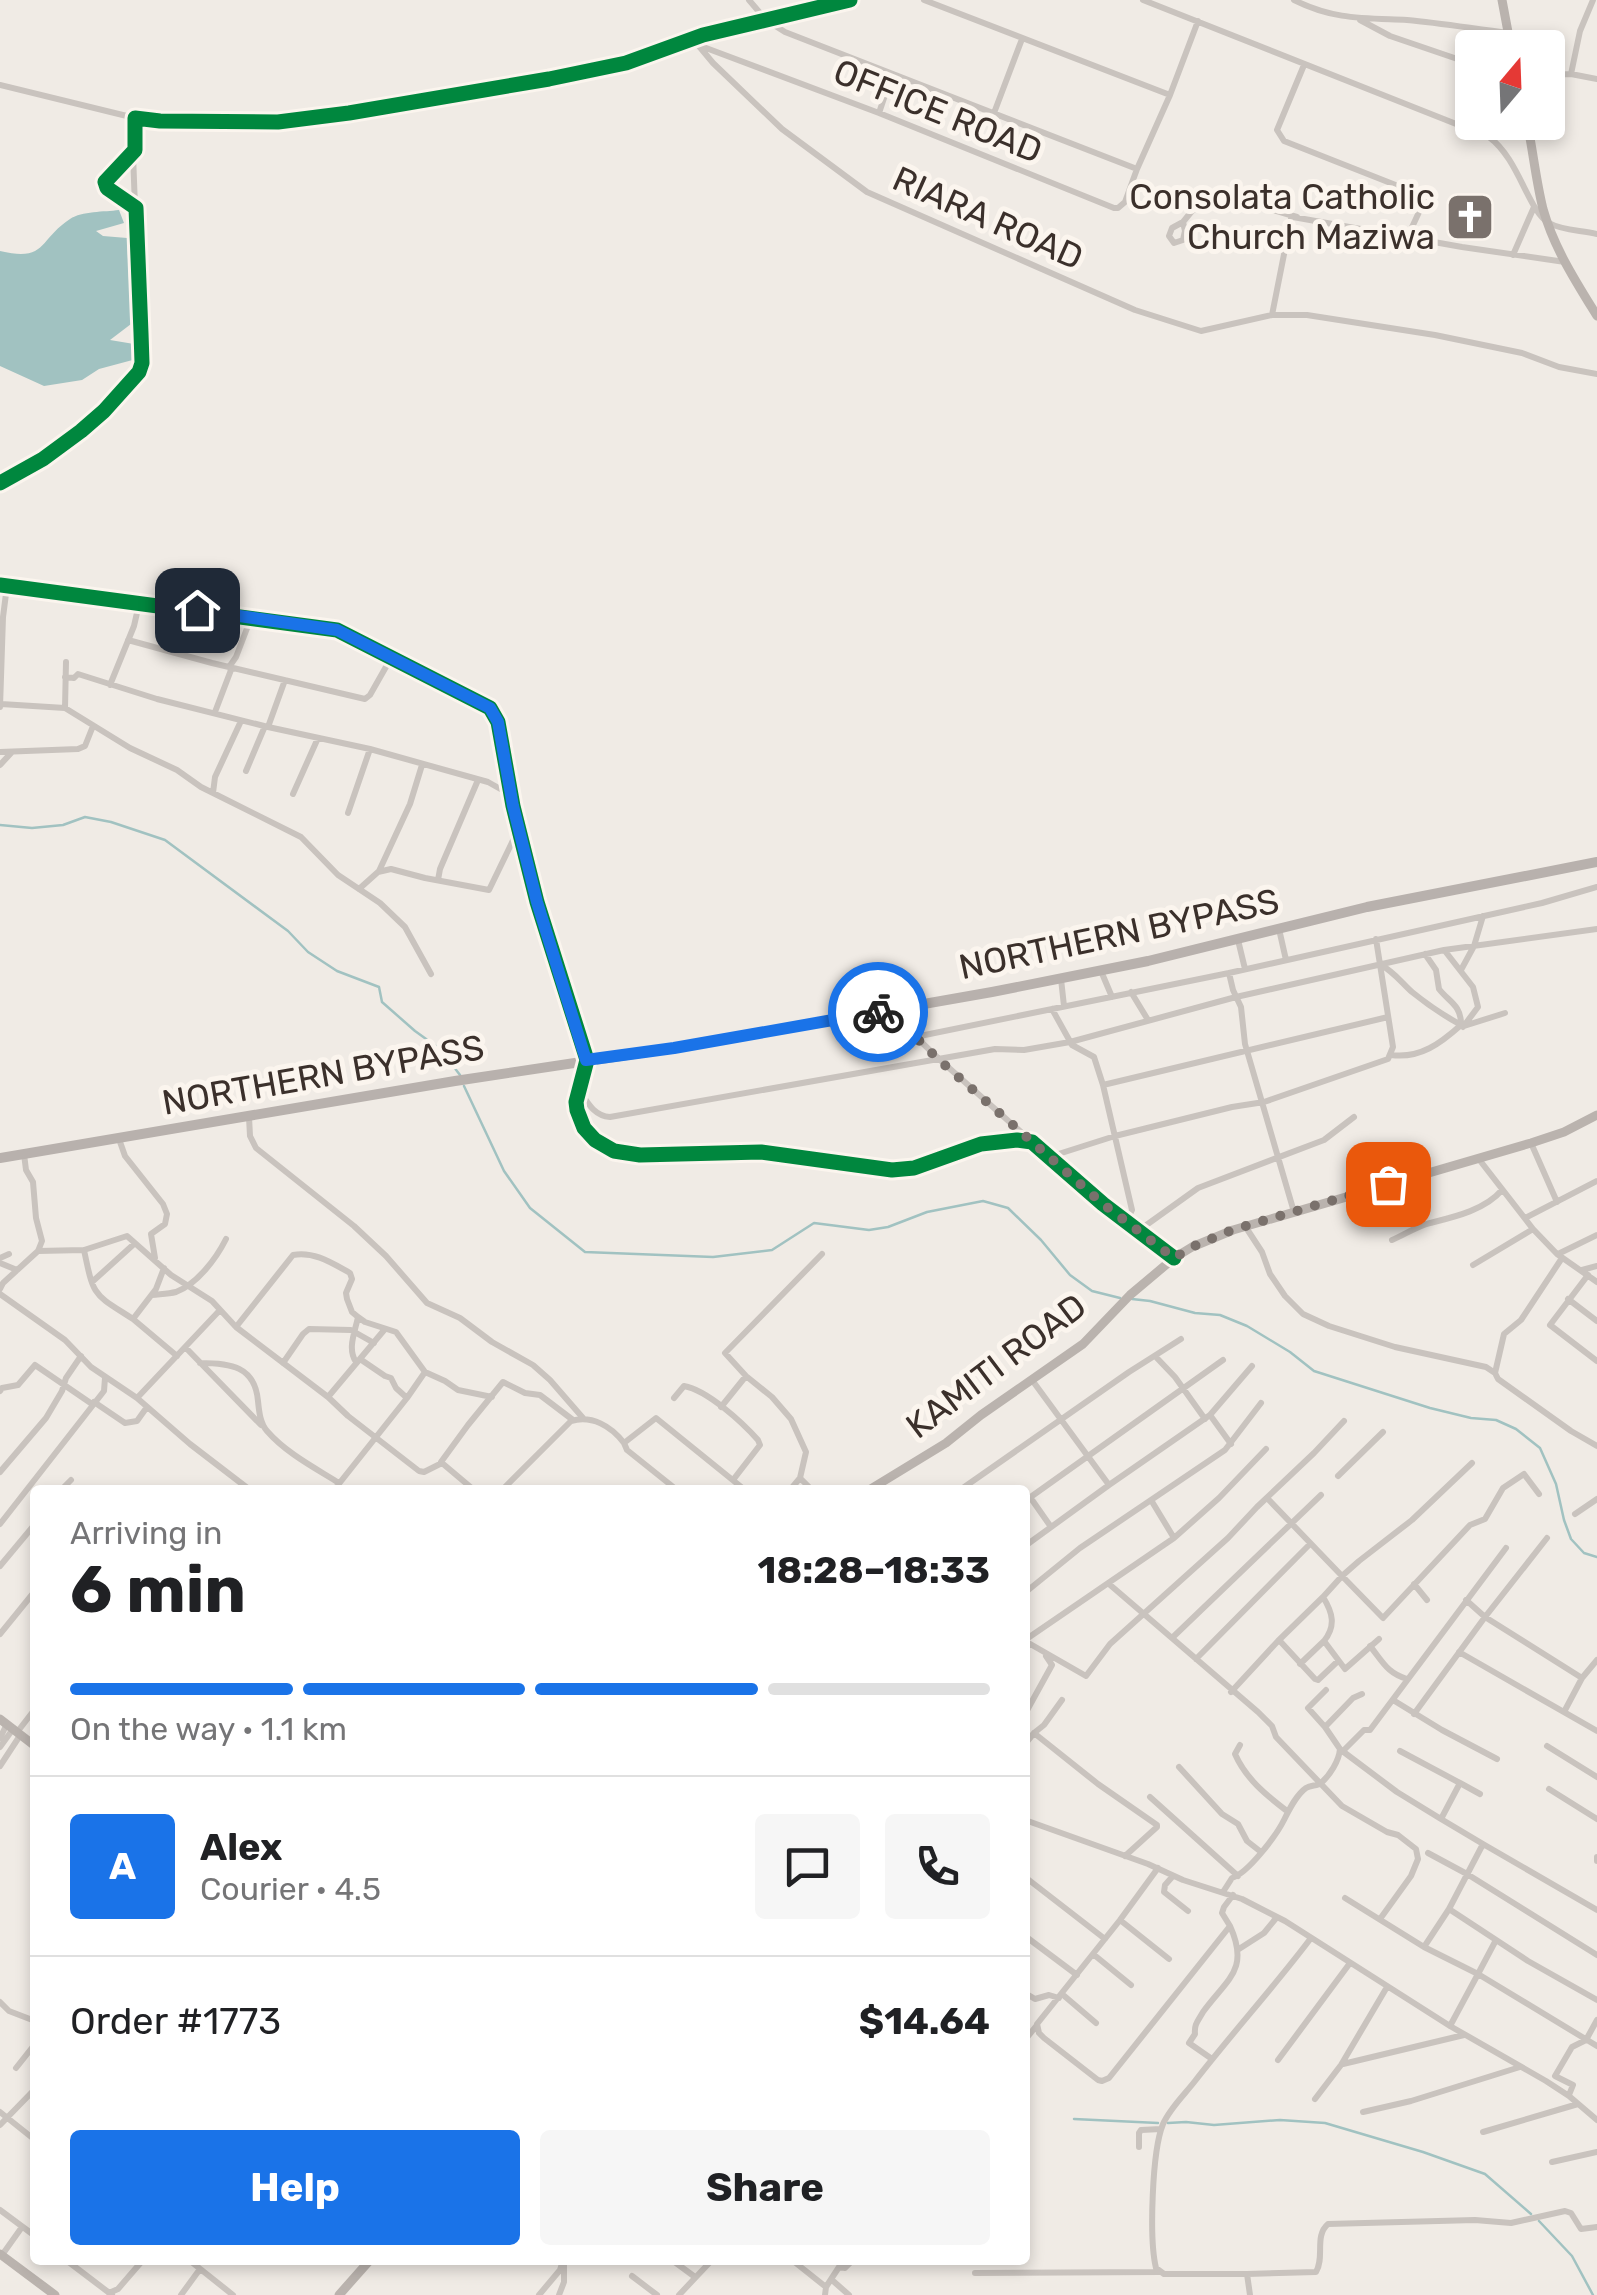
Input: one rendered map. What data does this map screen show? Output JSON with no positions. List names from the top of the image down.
{
  "streets": {
    "main road": ["NORTHERN BYPASS", "KAMITI ROAD"],
    "street": ["OFFICE ROAD", "RIARA ROAD"]
  },
  "crossings": [
    ["OFFICE ROAD", "RIARA ROAD"]
  ],
  "places": {
    "church": ["Consolata Catholic Church Maziwa"]
  },
  "north": "top",
  "page": {
    "heading": ["6 min", "Arriving in", "18:28–18:33"],
    "panel": [
      "Alex",
      "Courier · 4.5",
      "Order #1773",
      "$14.64"
    ],
    "bar": "On the way · 1.1 km",
    "round": "A",
    "buttons": ["Help", "Share"]
  }
}
